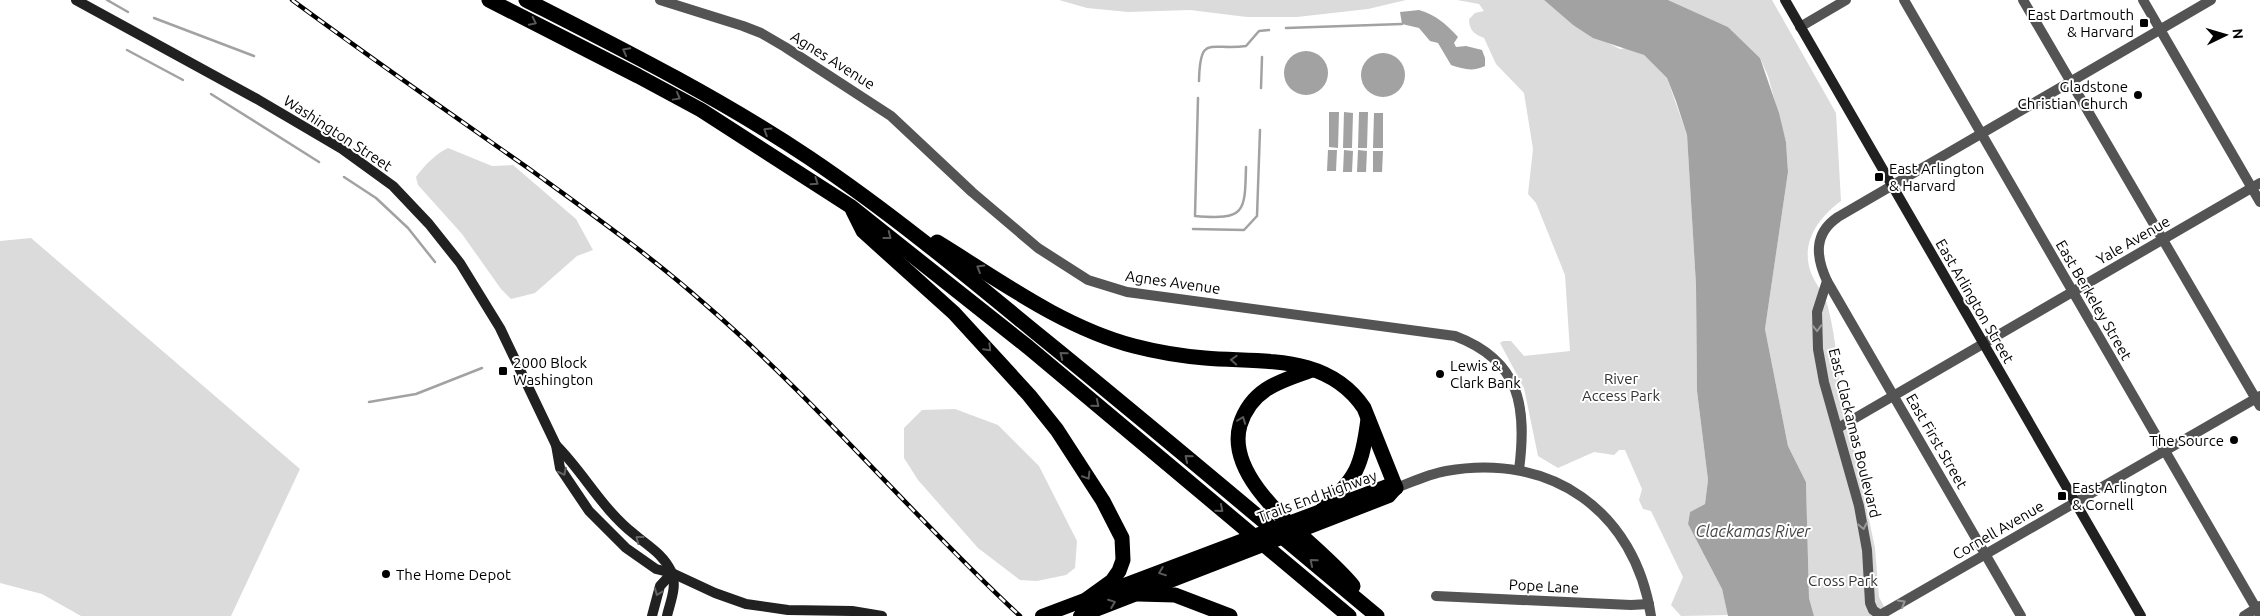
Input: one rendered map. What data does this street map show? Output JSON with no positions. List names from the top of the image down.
{
  "streets": {
    "highway": ["Trails End Highway"],
    "main road": ["Washington Street", "East Arlington Street"],
    "street": [
      "Agnes Avenue",
      "Yale Avenue",
      "East Berkeley Street",
      "East Clackamas Boulevard",
      "East First Street",
      "Cornell Avenue",
      "Pope Lane"
    ]
  },
  "crossings": [
    ["Yale Avenue", "East Berkeley Street"],
    ["Yale Avenue", "East Arlington Street"],
    ["Yale Avenue", "East Clackamas Boulevard"],
    ["Yale Avenue", "East First Street"],
    ["East Berkeley Street", "Cornell Avenue"],
    ["East Arlington Street", "Cornell Avenue"],
    ["East Clackamas Boulevard", "East First Street"],
    ["East Clackamas Boulevard", "Cornell Avenue"],
    ["East First Street", "Cornell Avenue"]
  ],
  "one_way": ["East Clackamas Boulevard"],
  "water": ["Clackamas River"],
  "parks": ["River Access Park", "Cross Park"],
  "places": {
    "transit": [
      "East Dartmouth & Harvard",
      "East Arlington & Harvard",
      "2000 Block Washington",
      "East Arlington & Cornell"
    ],
    "other": [
      "Gladstone Christian Church",
      "Lewis & Clark Bank",
      "The Source",
      "The Home Depot"
    ]
  },
  "north": "right"
}
